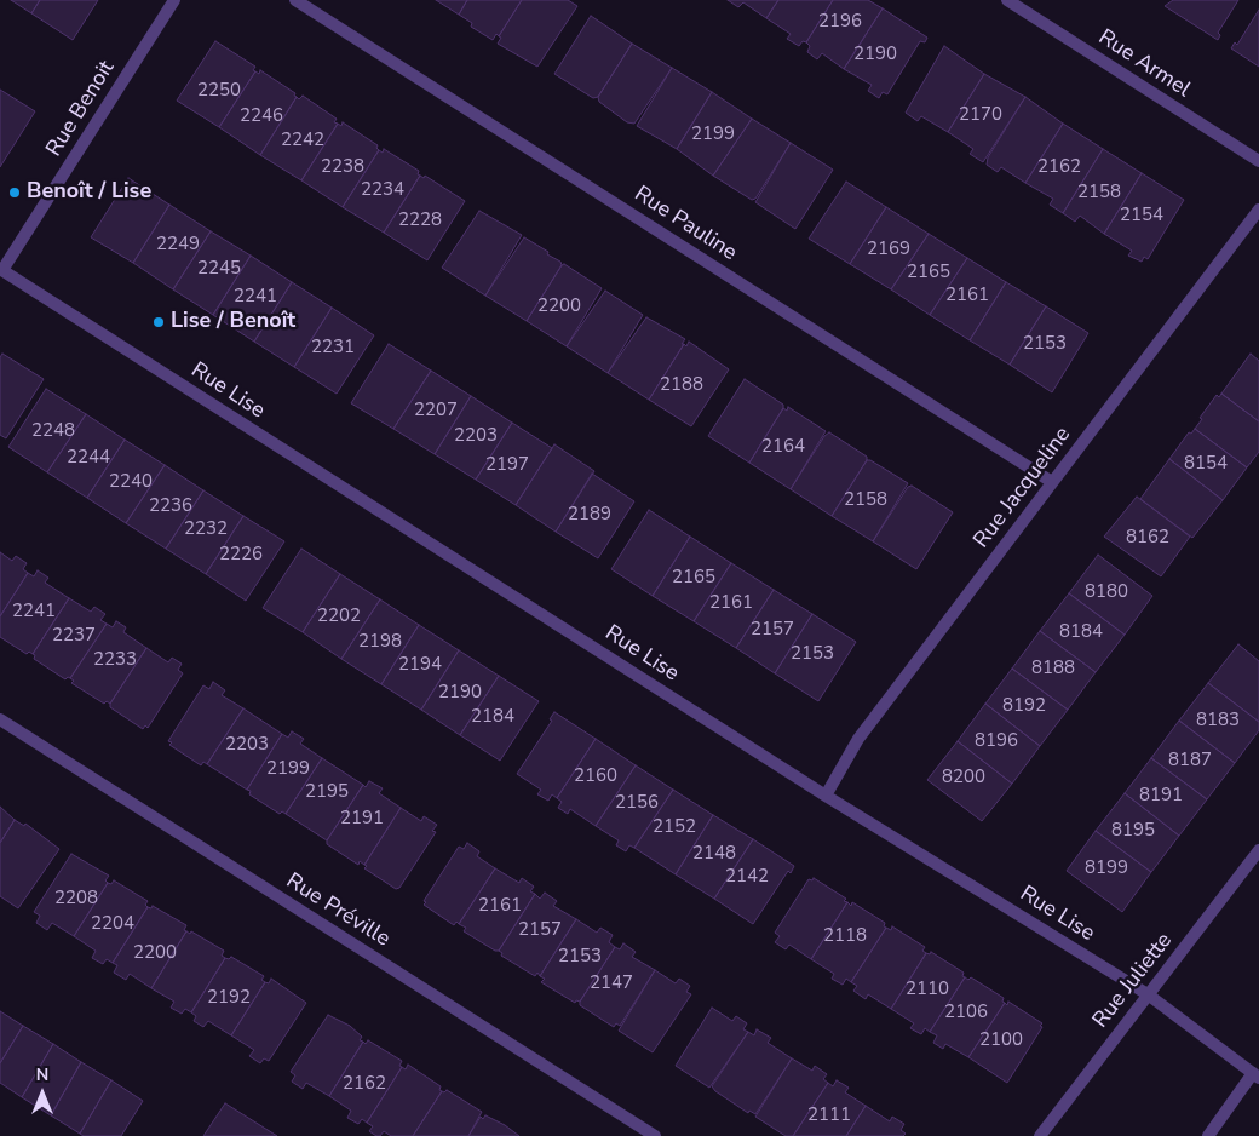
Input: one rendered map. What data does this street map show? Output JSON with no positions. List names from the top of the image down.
{
  "streets": {
    "street": [
      "Rue Armel",
      "Rue Benoit",
      "Rue Pauline",
      "Rue Lise",
      "Rue Jacqueline",
      "Rue Préville",
      "Rue Juliette"
    ]
  },
  "crossings": [
    ["Rue Benoit", "Rue Lise"],
    ["Rue Pauline", "Rue Jacqueline"],
    ["Rue Lise", "Rue Jacqueline"],
    ["Rue Lise", "Rue Juliette"]
  ],
  "places": ["Benoît / Lise", "Lise / Benoît"],
  "house_numbers": [
    "2196",
    "2190",
    "2250",
    "2170",
    "2246",
    "2199",
    "2242",
    "2238",
    "2162",
    "2234",
    "2158",
    "2154",
    "2228",
    "2249",
    "2169",
    "2245",
    "2165",
    "2161",
    "2241",
    "2200",
    "2153",
    "2231",
    "2188",
    "2207",
    "2248",
    "2203",
    "2164",
    "2244",
    "8154",
    "2197",
    "2240",
    "2158",
    "2236",
    "2189",
    "2232",
    "8162",
    "2226",
    "2165",
    "8180",
    "2161",
    "2241",
    "2202",
    "2157",
    "8184",
    "2237",
    "2198",
    "2153",
    "2233",
    "2194",
    "8188",
    "2190",
    "8192",
    "2184",
    "8183",
    "8196",
    "2203",
    "8187",
    "2199",
    "2160",
    "8200",
    "2195",
    "8191",
    "2156",
    "2191",
    "2152",
    "8195",
    "2148",
    "8199",
    "2142",
    "2208",
    "2161",
    "2204",
    "2157",
    "2118",
    "2200",
    "2153",
    "2147",
    "2110",
    "2192",
    "2106",
    "2100",
    "2162",
    "2111"
  ],
  "north": "top"
}
